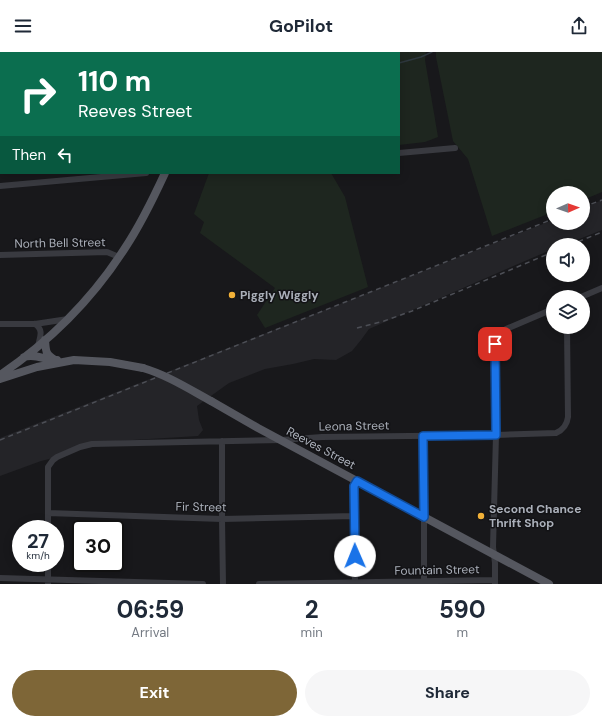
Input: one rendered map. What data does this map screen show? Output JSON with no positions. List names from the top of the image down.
{
  "streets": {
    "main road": ["Reeves Street"],
    "street": [
      "North Bell Street",
      "Leona Street",
      "Fir Street",
      "Fountain Street"
    ]
  },
  "crossings": [
    ["Leona Street", "Reeves Street"],
    ["Leona Street", "Fir Street"]
  ],
  "places": ["Piggly Wiggly", "Second Chance Thrift Shop"],
  "north": "right",
  "page": {
    "header": "GoPilot",
    "turn": ["110 m", "Reeves Street"],
    "then": "Then",
    "speed": "27 km/h",
    "limit": "30",
    "eta": [
      "06:59",
      "Arrival",
      "2",
      "min",
      "590",
      "m"
    ],
    "buttons": ["Exit", "Share"]
  }
}
